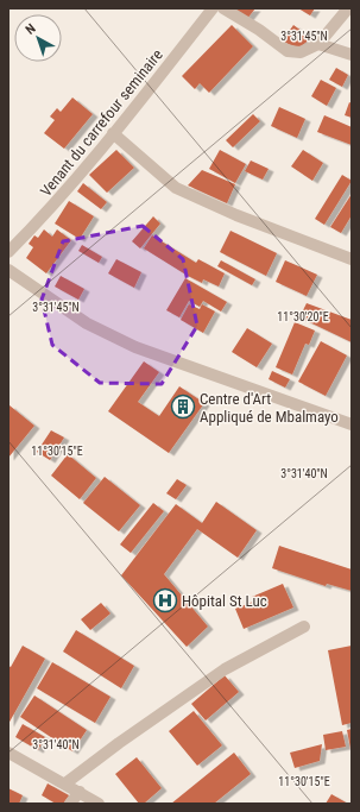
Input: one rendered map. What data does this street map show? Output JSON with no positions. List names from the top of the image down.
{
  "streets": {
    "street": ["Venant du carrefour seminaire"]
  },
  "places": {
    "building": ["Centre d'Art Appliqué de Mbalmayo"],
    "hospital": ["Hôpital St Luc"]
  },
  "north": "top left",
  "coordinates": [
    "3°31'45\"N",
    "11°30'20\"E",
    "11°30'15\"E",
    "3°31'40\"N"
  ]
}
